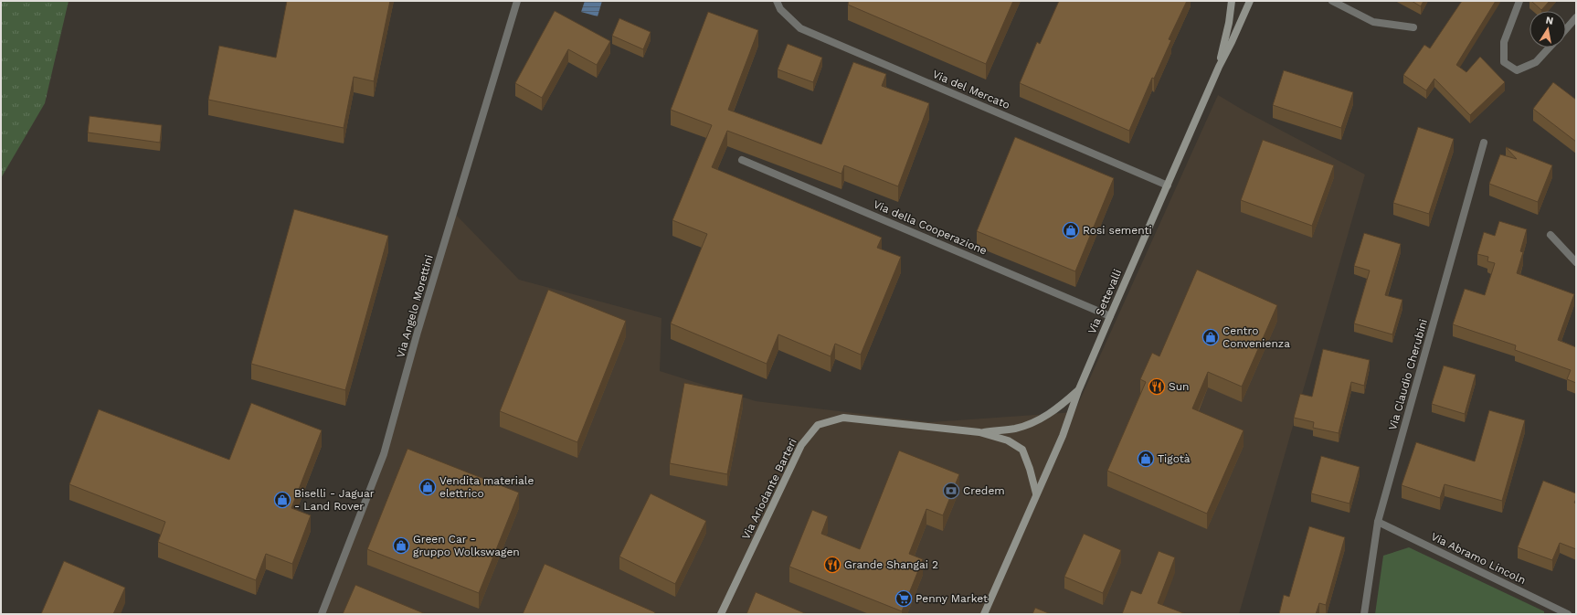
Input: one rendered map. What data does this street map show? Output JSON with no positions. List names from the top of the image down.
{
  "streets": {
    "main road": ["Via Settevalli", "Via Ariodante Barteri"],
    "street": [
      "Via del Mercato",
      "Via della Cooperazione",
      "Via Angelo Morettini",
      "Via Claudio Cherubini",
      "Via Abramo Lincoln"
    ]
  },
  "crossings": [
    ["Via del Mercato", "Via Settevalli"],
    ["Via della Cooperazione", "Via Settevalli"],
    ["Via Claudio Cherubini", "Via Abramo Lincoln"]
  ],
  "places": {
    "shop": [
      "Rosi sementi",
      "Centro Convenienza",
      "Tigotà",
      "Vendita materiale elettrico",
      "Biselli - Jaguar - Land Rover",
      "Green Car - gruppo Wolkswagen"
    ],
    "restaurant": ["Sun", "Grande Shangai 2"],
    "bank": ["Credem"],
    "supermarket": ["Penny Market"]
  },
  "north": "top"
}
